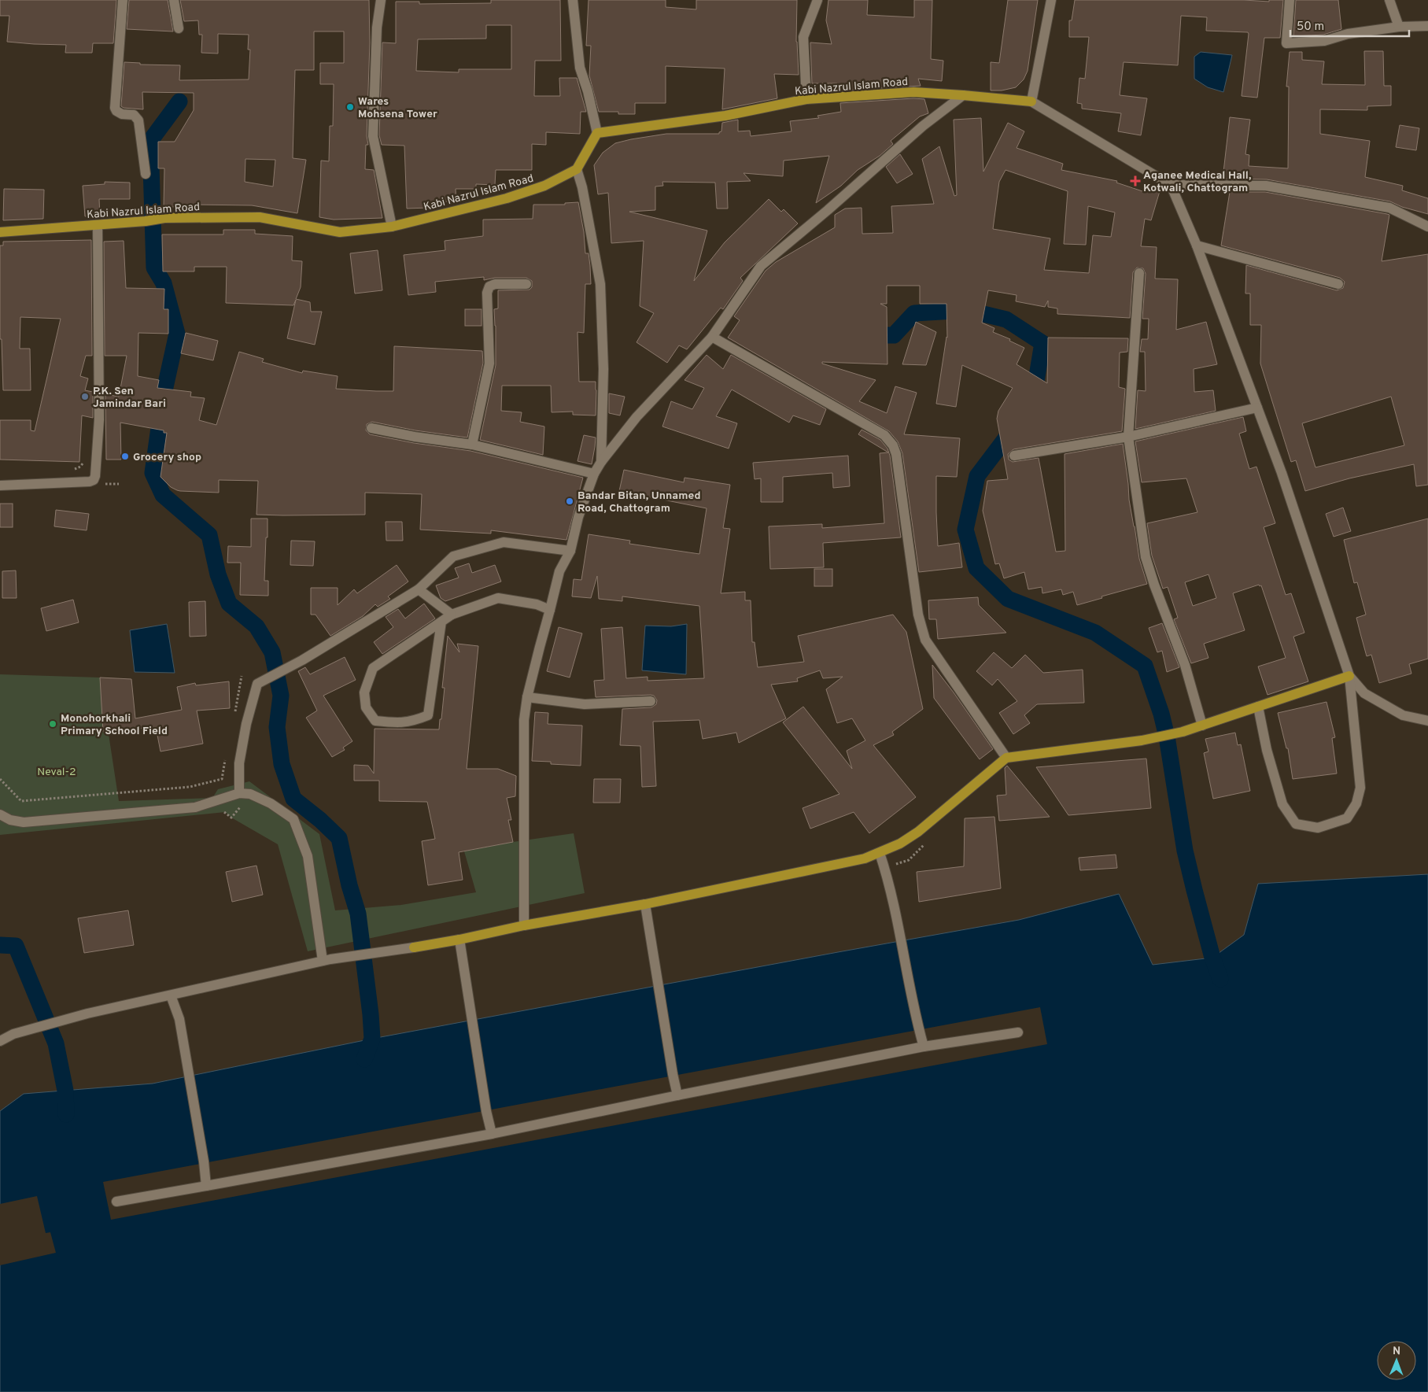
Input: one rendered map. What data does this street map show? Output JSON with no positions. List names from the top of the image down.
{
  "streets": {
    "main road": ["Kabi Nazrul Islam Road"]
  },
  "parks": ["Neval-2"],
  "places": {
    "other": [
      "Wares Mohsena Tower",
      "P.K. Sen Jamindar Bari",
      "Grocery shop",
      "Bandar Bitan, Unnamed Road, Chattogram",
      "Monohorkhali Primary School Field"
    ],
    "health": ["Aganee Medical Hall, Kotwali, Chattogram"]
  },
  "scale_bar": "50 m",
  "north": "top"
}
